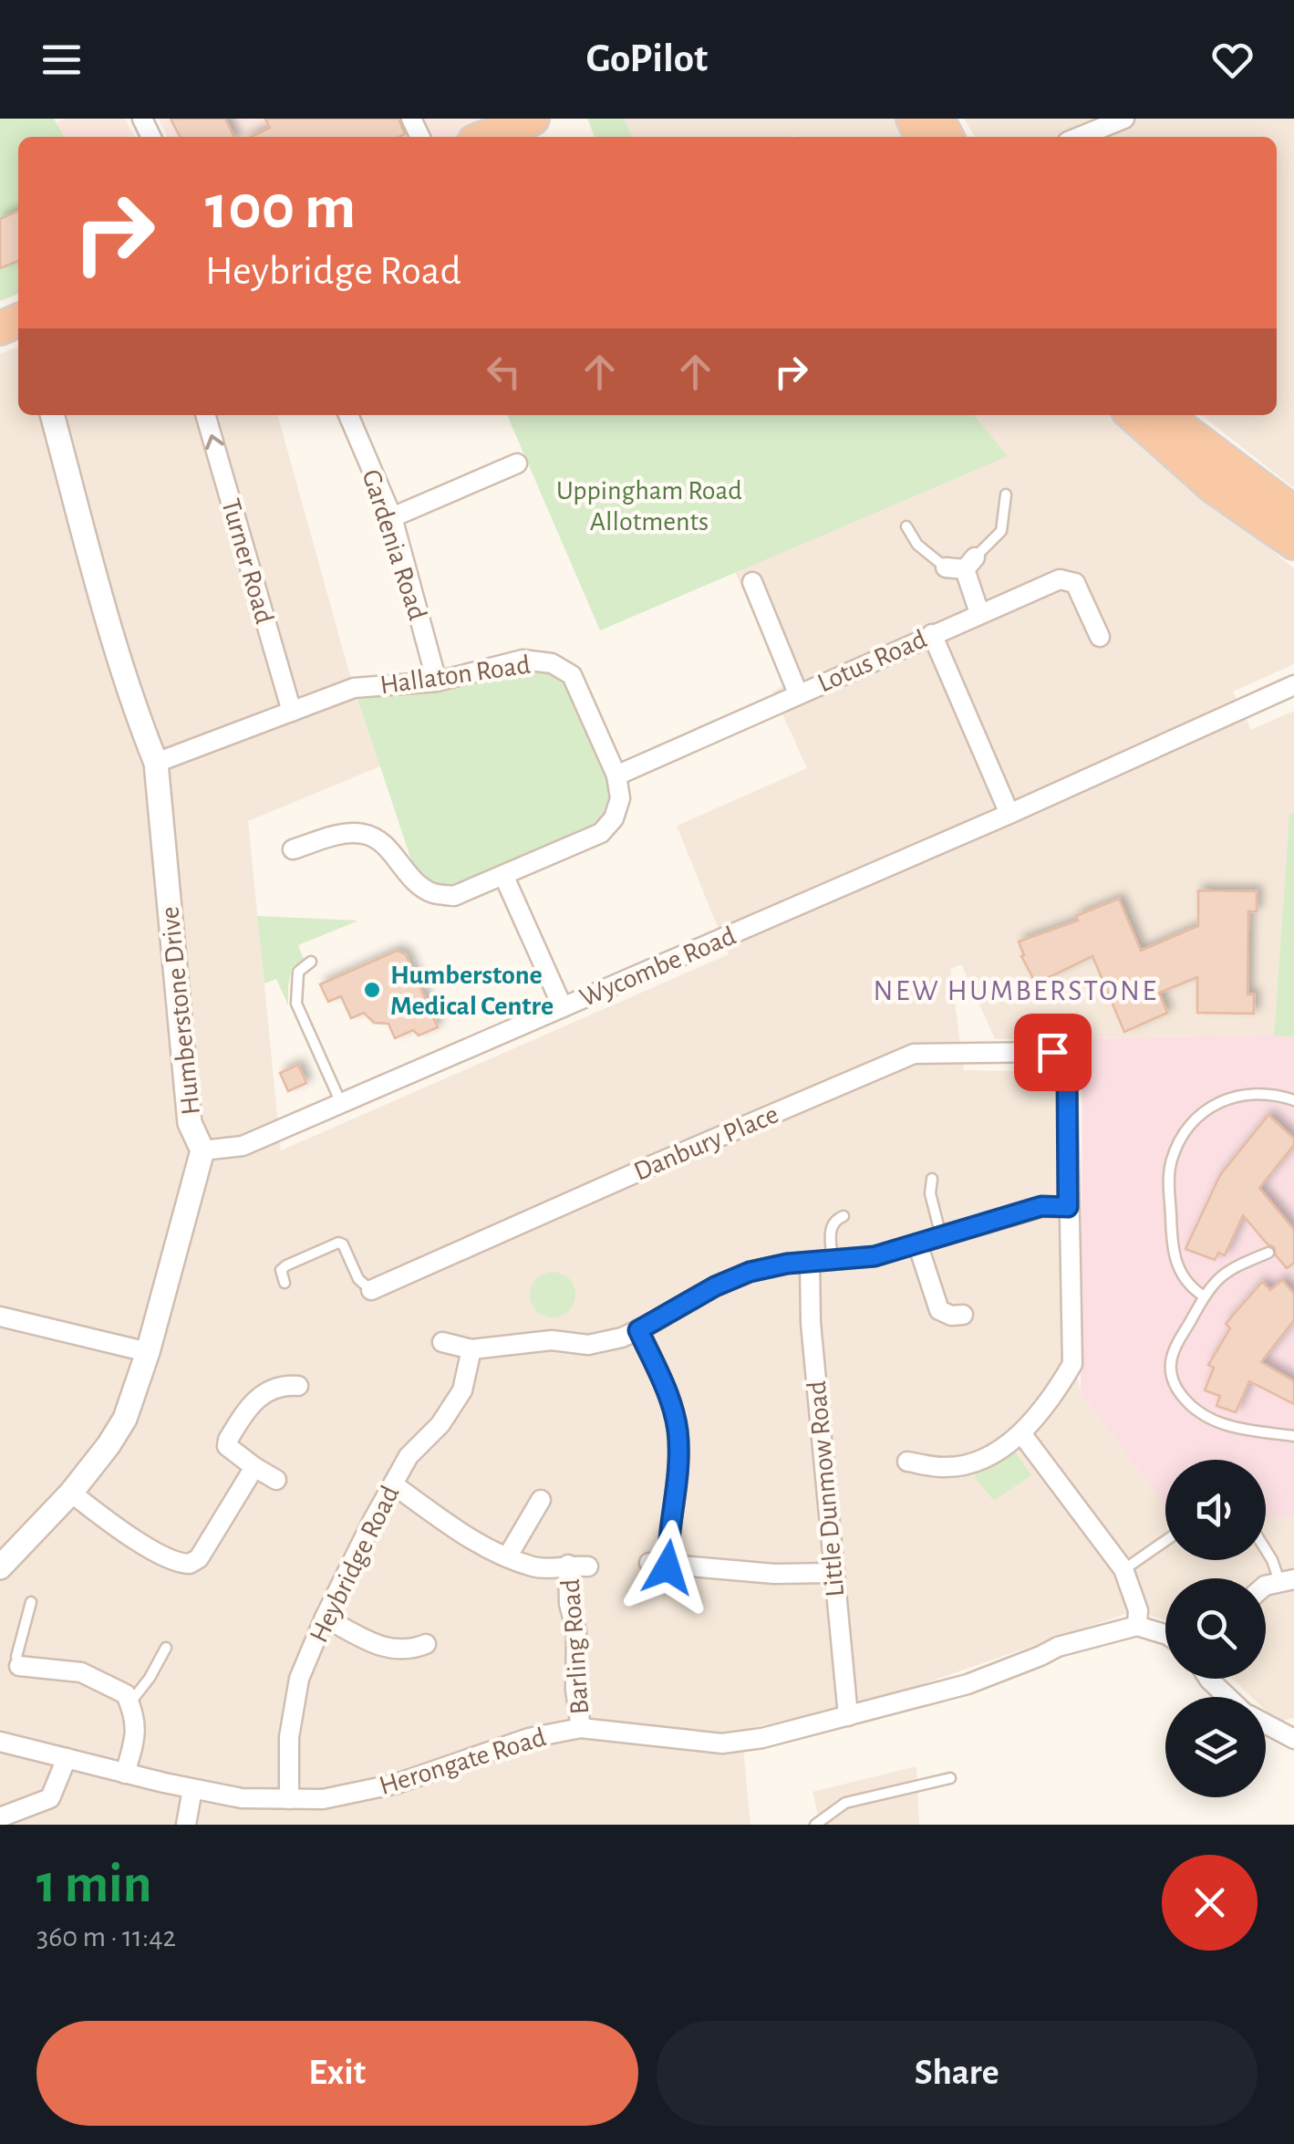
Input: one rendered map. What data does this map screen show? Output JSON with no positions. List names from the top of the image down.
{
  "streets": {
    "street": [
      "Gardenia Road",
      "Turner Road",
      "Lotus Road",
      "Hallaton Road",
      "Wycombe Road",
      "Humberstone Drive",
      "Danbury Place",
      "Little Dunmow Road",
      "Heybridge Road",
      "Barling Road",
      "Herongate Road"
    ]
  },
  "crossings": [
    ["Gardenia Road", "Hallaton Road"],
    ["Turner Road", "Hallaton Road"],
    ["Lotus Road", "Hallaton Road"],
    ["Hallaton Road", "Humberstone Drive"],
    ["Wycombe Road", "Humberstone Drive"],
    ["Little Dunmow Road", "Herongate Road"],
    ["Heybridge Road", "Barling Road"],
    ["Heybridge Road", "Herongate Road"],
    ["Barling Road", "Herongate Road"]
  ],
  "one_way": ["Turner Road"],
  "districts": ["NEW HUMBERSTONE"],
  "parks": ["Uppingham Road Allotments"],
  "places": ["Humberstone Medical Centre"],
  "page": {
    "header": "GoPilot",
    "turn": ["100 m", "Heybridge Road"],
    "heading": ["1 min", "360 m · 11:42"],
    "buttons": ["Exit", "Share"]
  }
}
